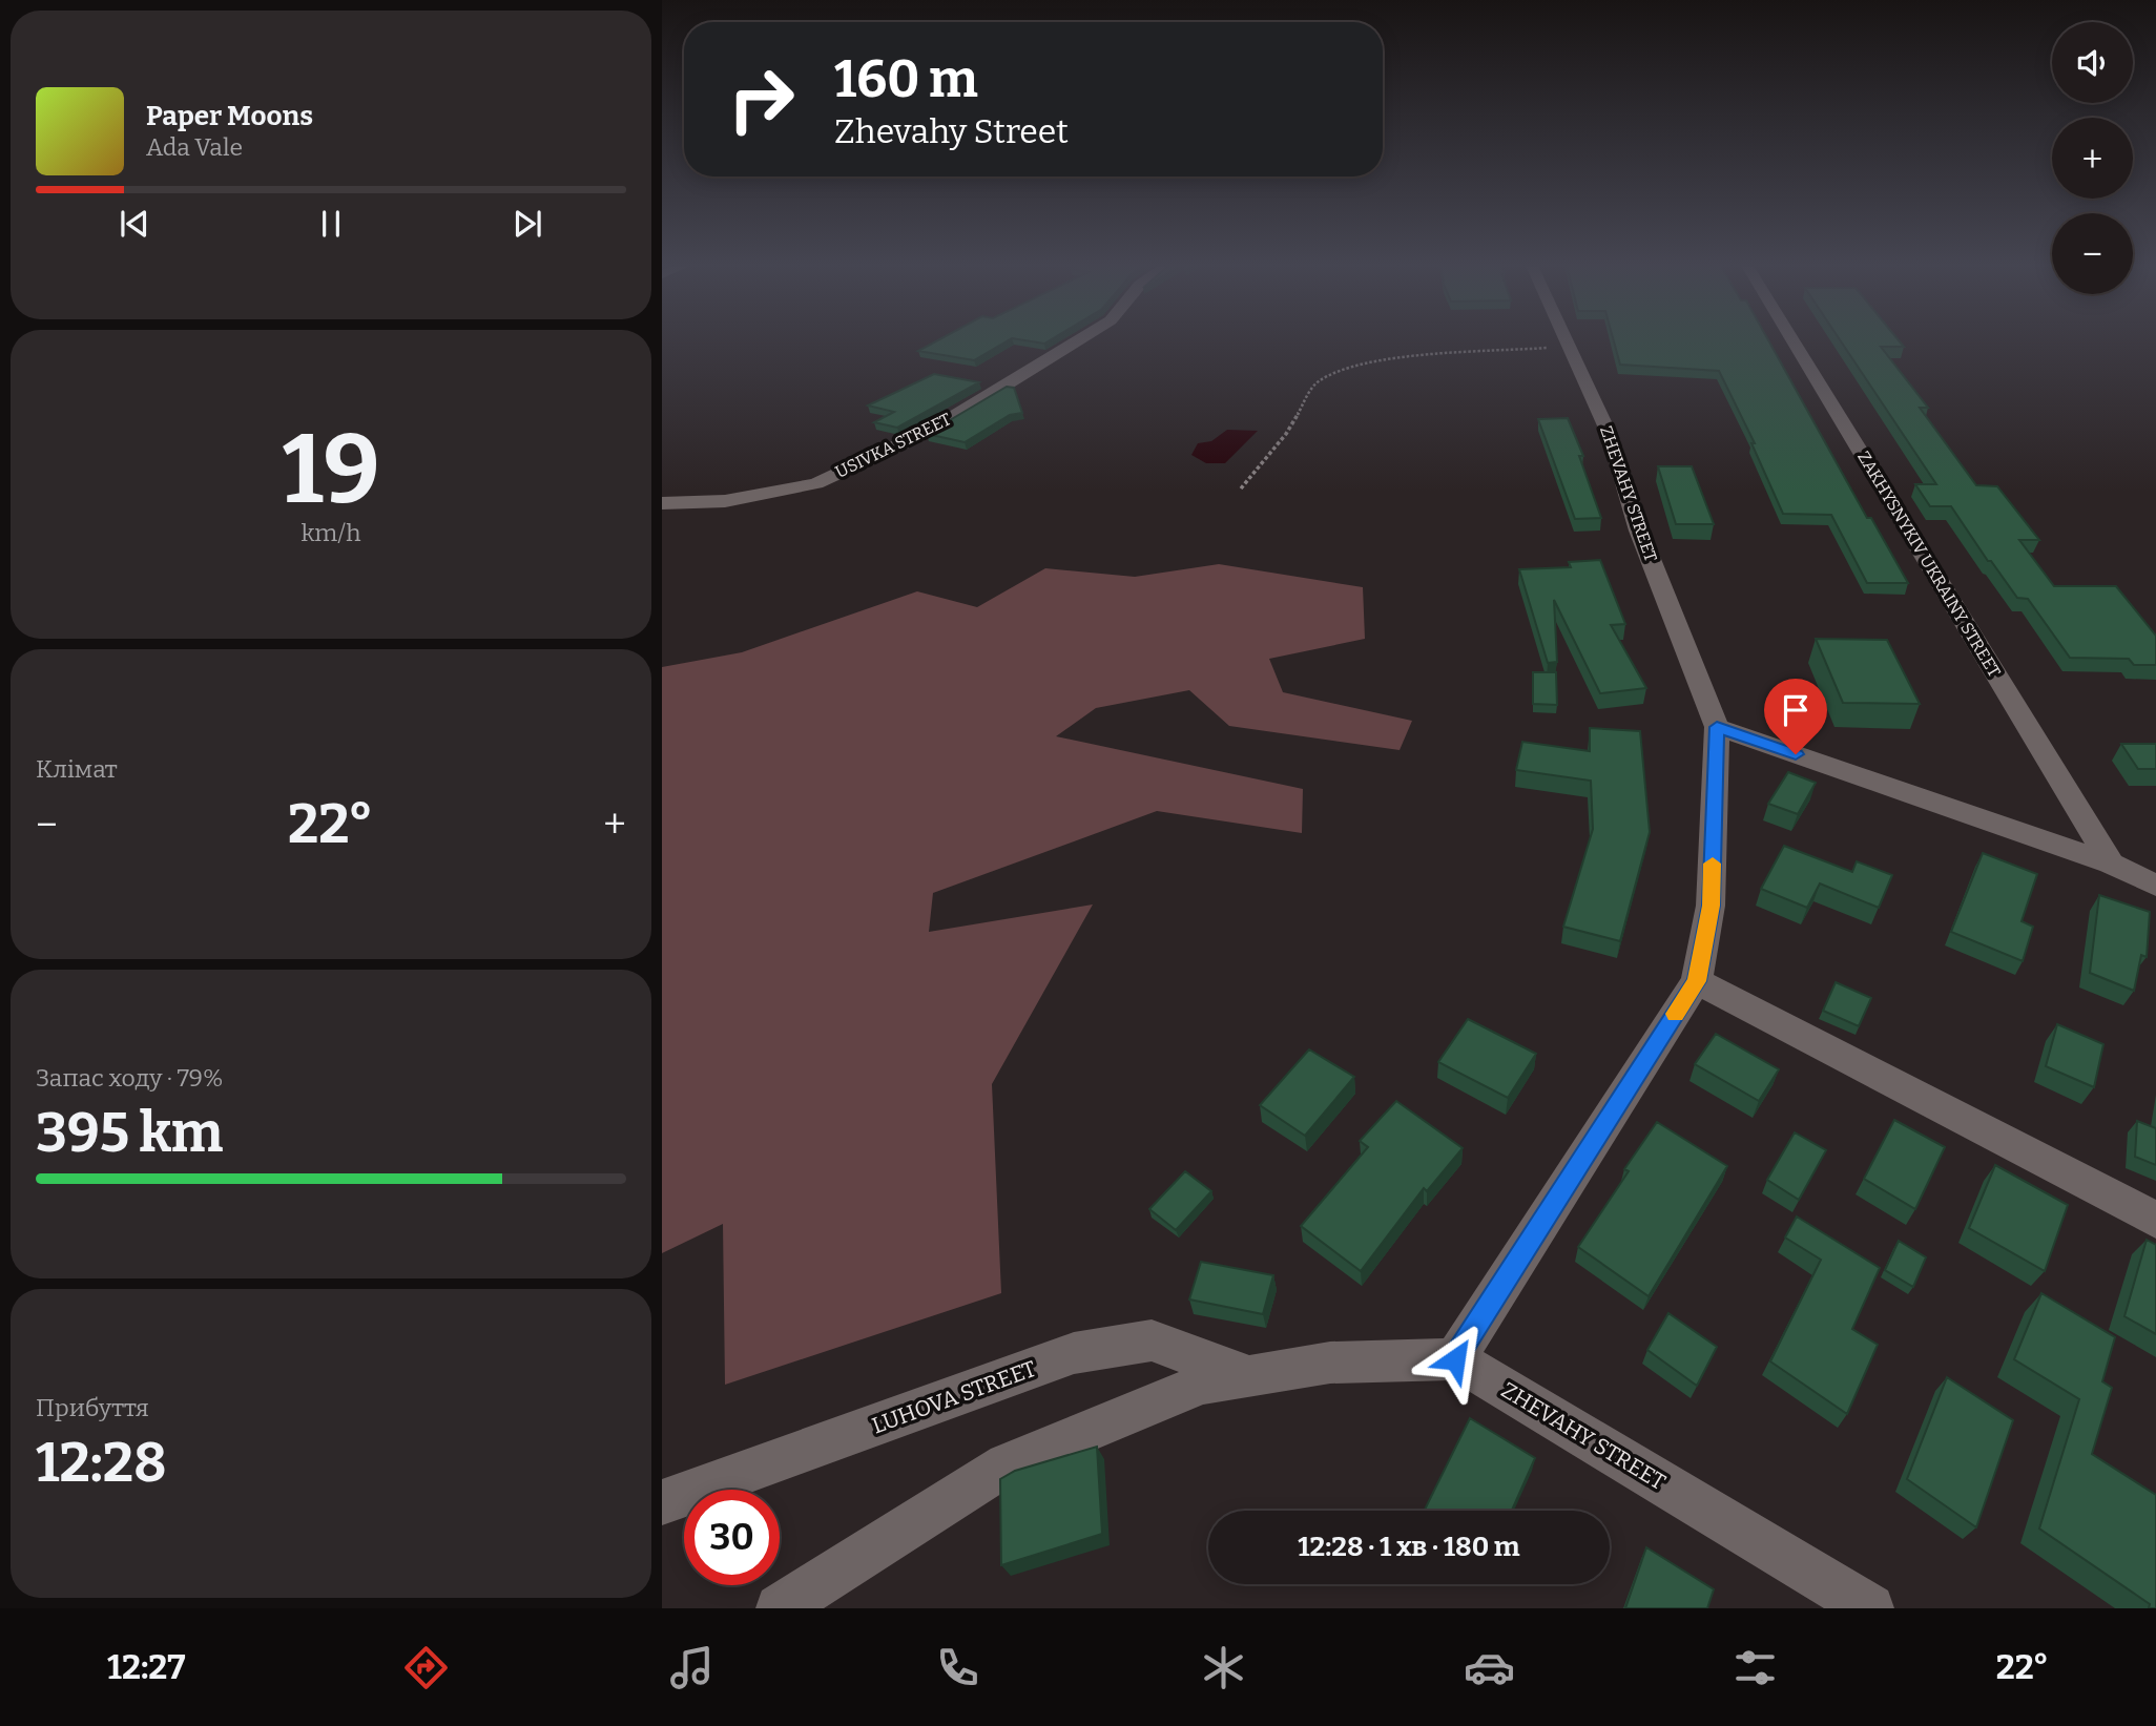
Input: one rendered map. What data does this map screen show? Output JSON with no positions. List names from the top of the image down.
{
  "streets": {
    "street": [
      "USIVKA STREET",
      "ZHEVAHY STREET",
      "ZAKHYSNYKIV UKRAINY STREET",
      "LUHOVA STREET"
    ]
  },
  "crossings": [
    ["ZHEVAHY STREET", "LUHOVA STREET"]
  ],
  "page": {
    "map_buttons": ["+", "−"],
    "turn": ["160 m", "Zhevahy Street"],
    "song": ["Paper Moons", "Ada Vale"],
    "tile": [
      ["19", "km/h"],
      "Клімат",
      ["Запас ходу · 79%", "395 km"],
      ["Прибуття", "12:28"]
    ],
    "heat": ["−", "22°", "+"],
    "limit": "30",
    "trip": "12:28 · 1 хв · 180 m",
    "tabs": ["12:27", "22°"]
  }
}
